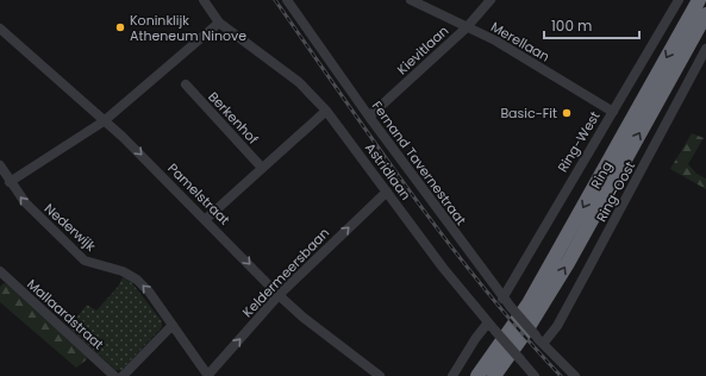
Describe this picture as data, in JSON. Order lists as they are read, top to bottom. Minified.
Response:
{"streets":{"highway":["Ring"],"street":["Merellaan","Kievitlaan","Berkenhof","Ring-West","Fernand Tavernestraat","Astridlaan","Ring-Oost","Pamelstraat","Nederwijk","Keldermeersbaan","Mallaardstraat"]},"crossings":[["Merellaan","Kievitlaan"],["Merellaan","Ring-West"],["Kievitlaan","Fernand Tavernestraat"],["Ring-West","Fernand Tavernestraat"],["Fernand Tavernestraat","Ring-Oost"],["Astridlaan","Ring"],["Astridlaan","Keldermeersbaan"],["Pamelstraat","Keldermeersbaan"],["Nederwijk","Keldermeersbaan"]],"one_way":["Pamelstraat","Nederwijk","Keldermeersbaan"],"places":["Koninklijk Atheneum Ninove","Basic-Fit"],"scale_bar":"100 m"}
